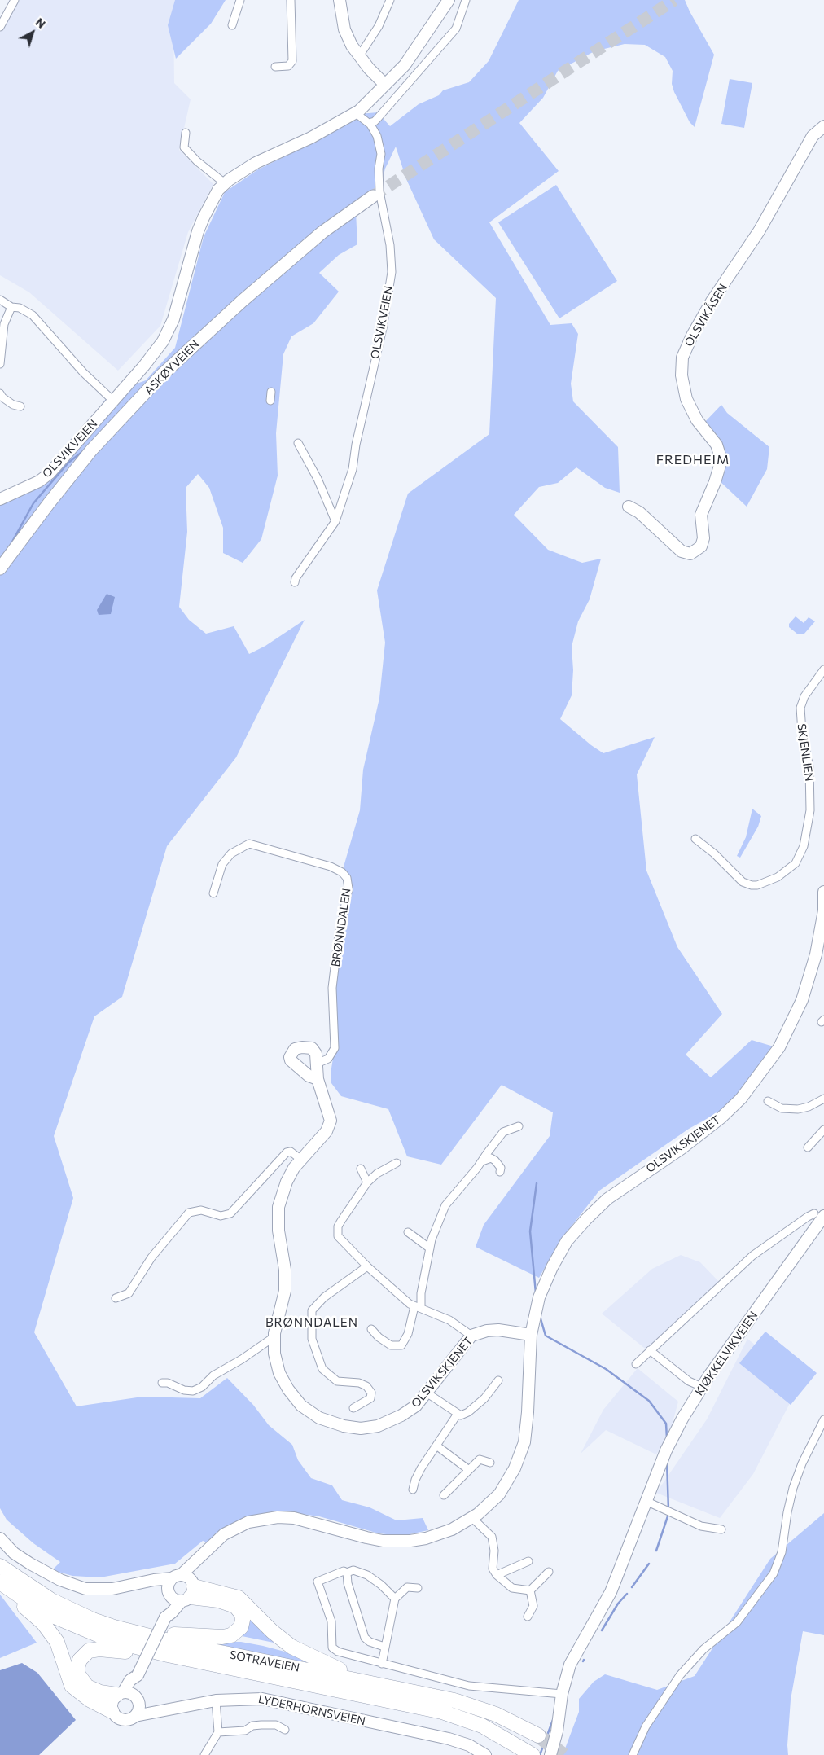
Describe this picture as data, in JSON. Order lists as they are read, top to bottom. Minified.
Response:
{"streets":{"highway":["SOTRAVEIEN"],"main road":["OLSVIKÅSEN","OLSVIKVEIEN","ASKØYVEIEN","OLSVIKSKJENET","KJØKKELVIKVEIEN","LYDERHORNSVEIEN"],"street":["SKJENLIEN","BRØNNDALEN"]},"crossings":[["BRØNNDALEN","OLSVIKSKJENET"]],"districts":["FREDHEIM","BRØNNDALEN"],"north":"top right"}
